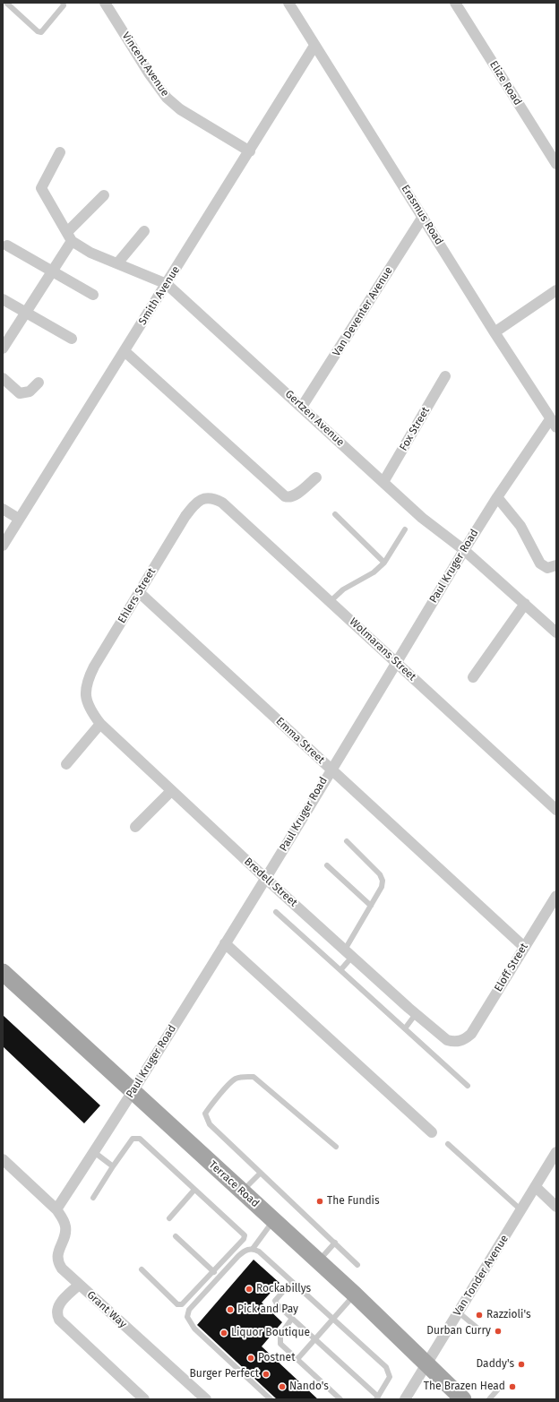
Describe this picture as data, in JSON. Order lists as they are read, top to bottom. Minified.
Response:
{"streets":{"main road":["Terrace Road"],"street":["Vincent Avenue","Elize Road","Erasmus Road","Smith Avenue","Van Deventer Avenue","Gertzen Avenue","Fox Street","Paul Kruger Road","Ehlers Street","Wolmarans Street","Emma Street","Bredell Street","Eloff Street","Van Tonder Avenue","Grant Way"]},"crossings":[["Vincent Avenue","Smith Avenue"],["Erasmus Road","Smith Avenue"],["Erasmus Road","Van Deventer Avenue"],["Erasmus Road","Paul Kruger Road"],["Smith Avenue","Gertzen Avenue"],["Van Deventer Avenue","Gertzen Avenue"],["Gertzen Avenue","Fox Street"],["Gertzen Avenue","Paul Kruger Road"],["Paul Kruger Road","Wolmarans Street"],["Paul Kruger Road","Emma Street"],["Paul Kruger Road","Bredell Street"],["Paul Kruger Road","Terrace Road"],["Ehlers Street","Wolmarans Street"],["Ehlers Street","Emma Street"],["Ehlers Street","Bredell Street"],["Emma Street","Eloff Street"],["Bredell Street","Eloff Street"],["Terrace Road","Van Tonder Avenue"]],"places":["The Fundis","Rockabillys","Pick and Pay","Razzioli's","Durban Curry","Liquor Boutique","Postnet","Daddy's","Burger Perfect","Nando's","The Brazen Head"]}
